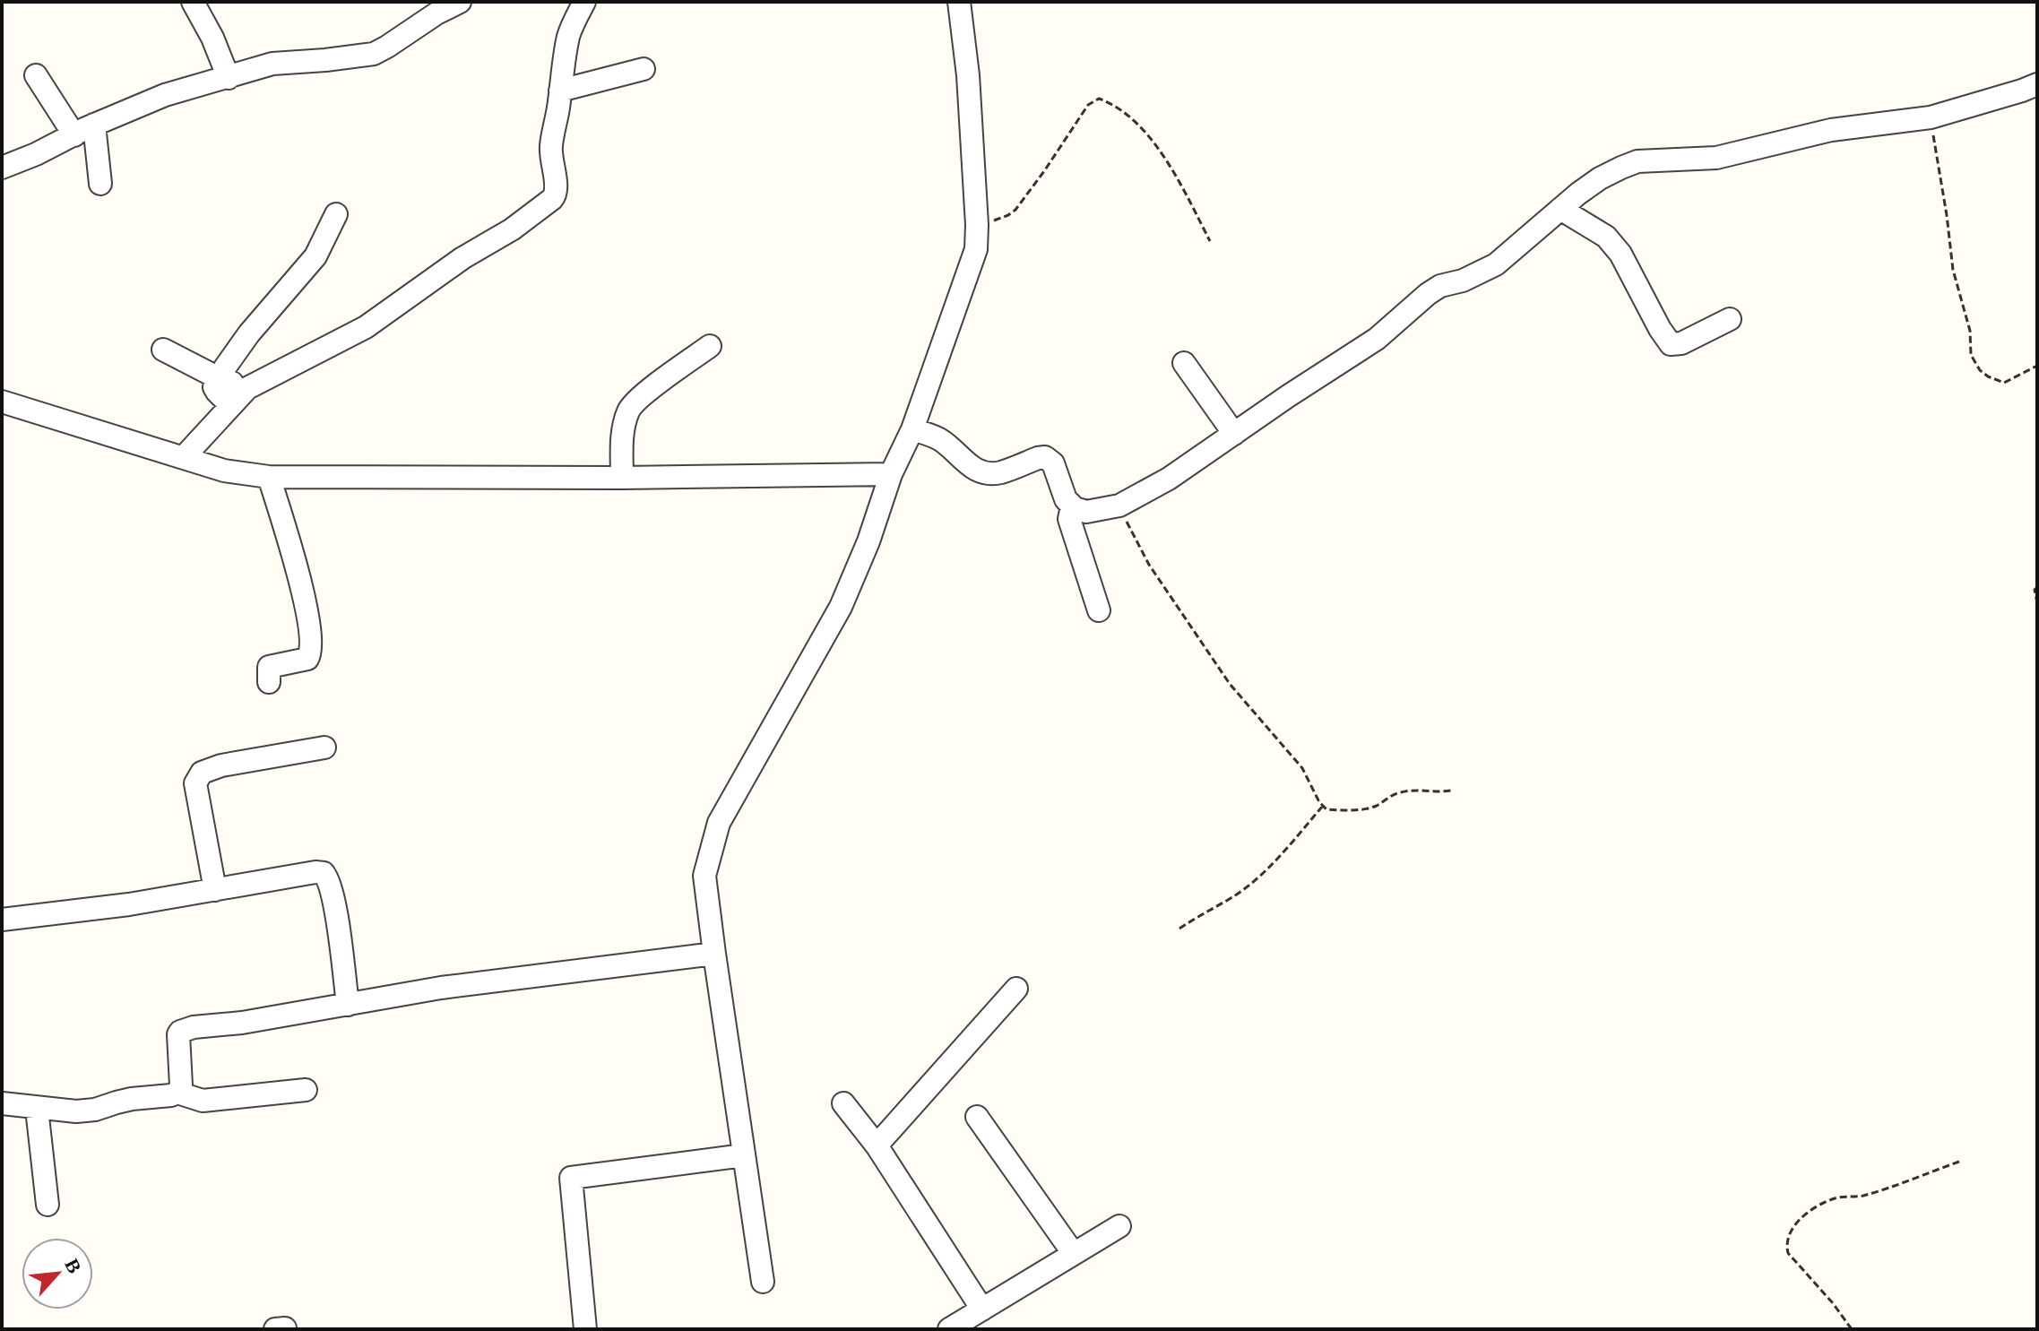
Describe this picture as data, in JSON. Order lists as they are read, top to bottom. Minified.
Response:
{"north":"top right"}
